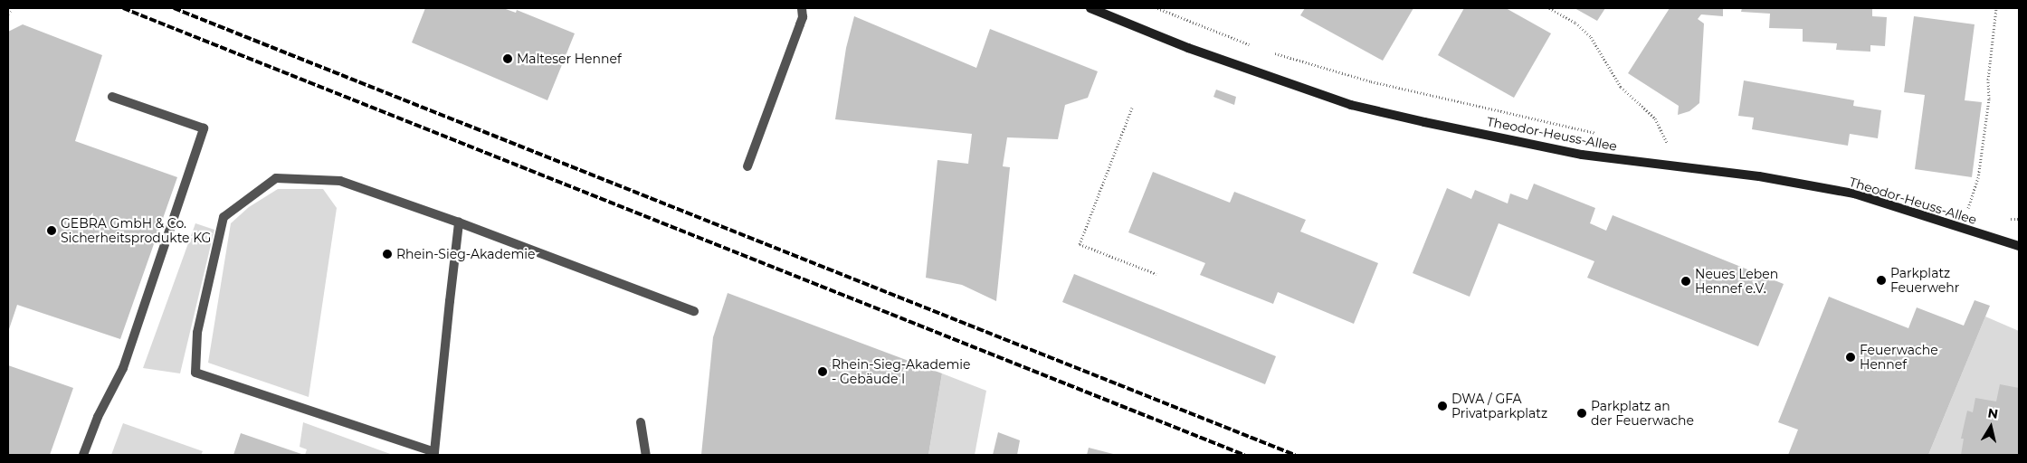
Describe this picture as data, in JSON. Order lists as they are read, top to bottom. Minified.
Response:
{"streets":{"street":["Theodor-Heuss-Allee"]},"places":["Malteser Hennef","GEBRA GmbH & Co. Sicherheitsprodukte KG","Rhein-Sieg-Akademie","Parkplatz Feuerwehr","Neues Leben Hennef e.V.","Feuerwache Hennef","Rhein-Sieg-Akademie - Gebäude I","DWA / GFA Privatparkplatz","Parkplatz an der Feuerwache"],"north":"top"}
